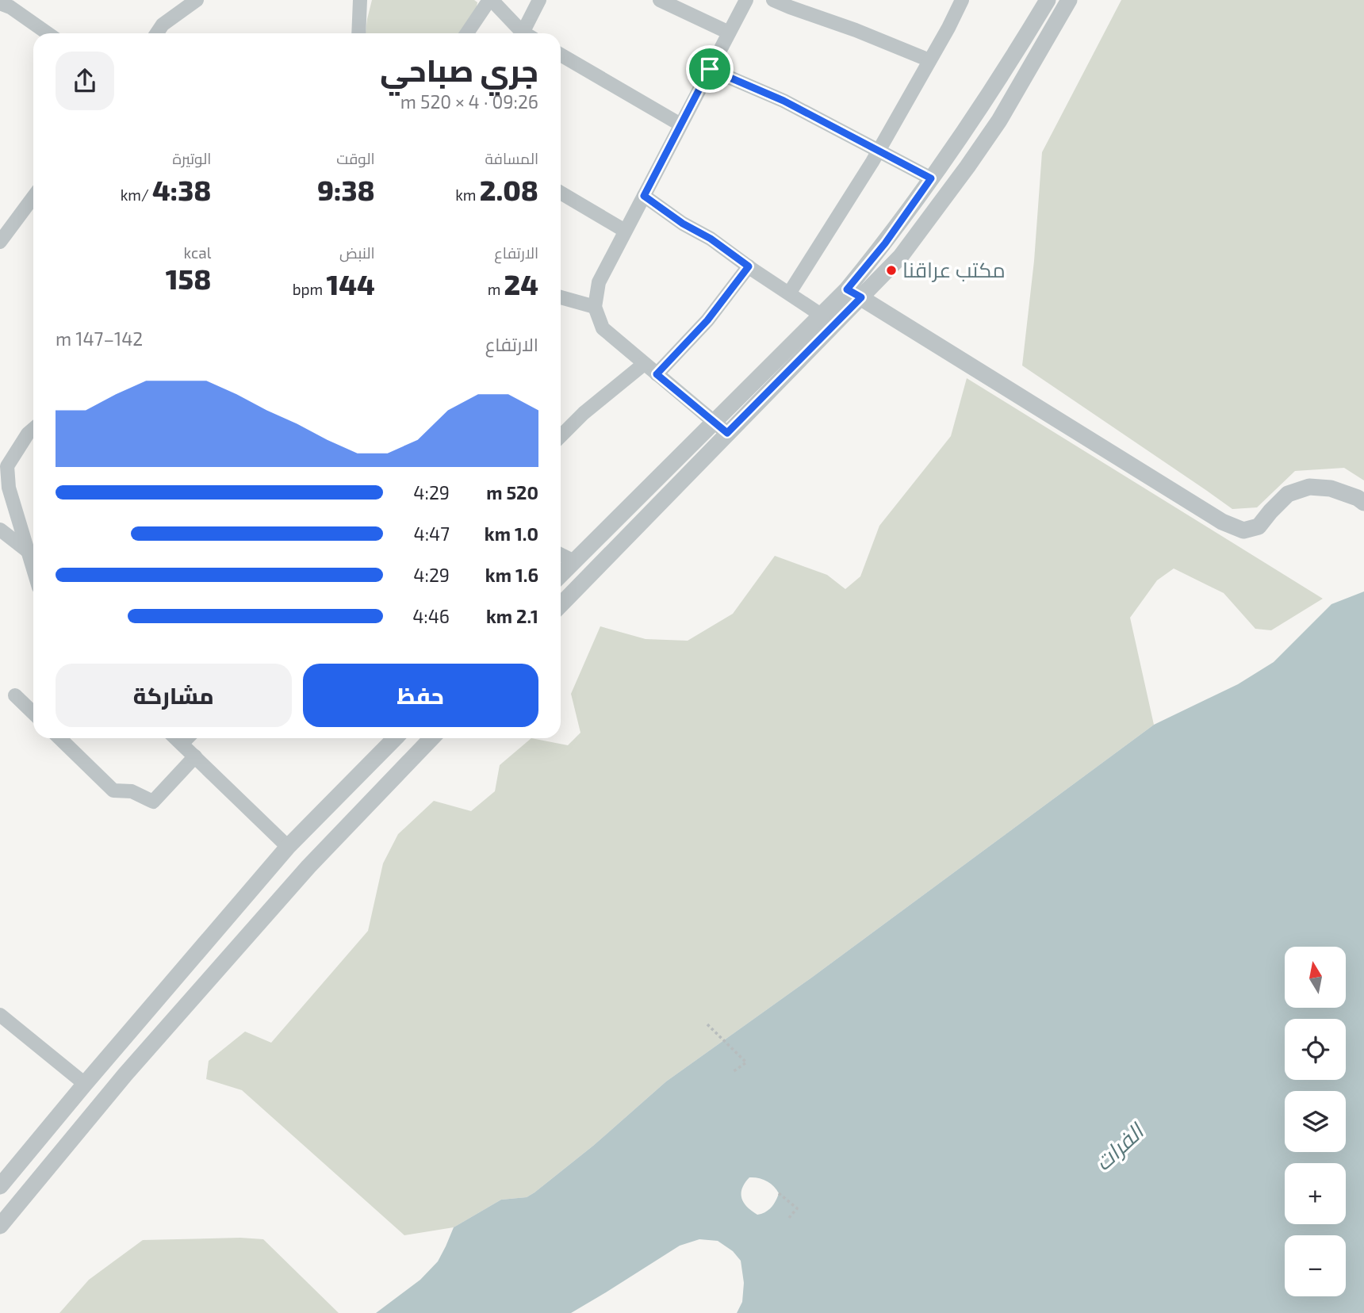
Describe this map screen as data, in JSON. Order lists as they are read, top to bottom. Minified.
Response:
{"water":["الفرات"],"places":["مكتب عراقنا"],"north":"top","page":{"heading":["جري صباحي","09:26 · 4 × 520 m"],"stats":[["المسافة","2.08 km"],["الوقت","9:38"],["الوتيرة","4:38 /km"],["الارتفاع","24 m"],["النبض","144 bpm"],["kcal","158"]],"chart":["الارتفاع","142–147 m"],"list":[{"name":"520 m","note":"4:29"},{"name":"1.0 km","note":"4:47"},{"name":"1.6 km","note":"4:29"},{"name":"2.1 km","note":"4:46"}],"buttons":["حفظ","مشاركة"],"map_buttons":["+","−"]}}
